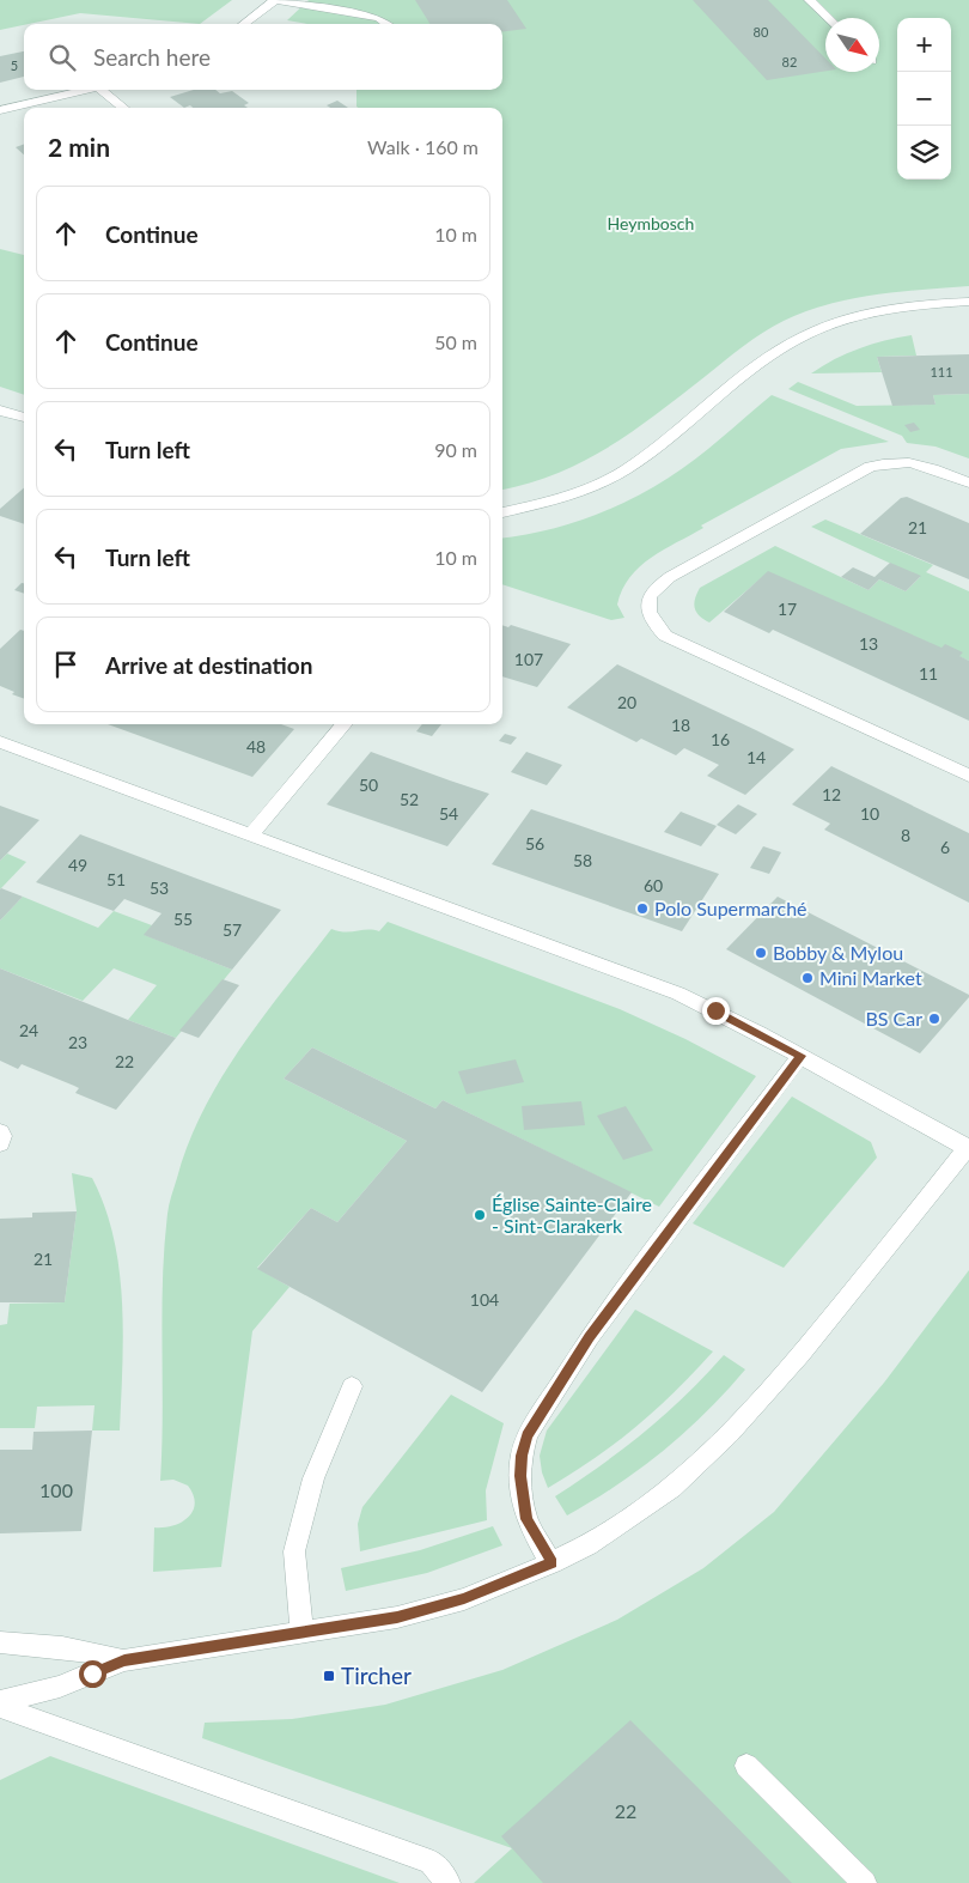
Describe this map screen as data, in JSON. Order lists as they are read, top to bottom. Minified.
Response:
{"parks":["Heymbosch"],"places":{"other":["Polo Supermarché","Bobby & Mylou","Mini Market","BS Car","Église Sainte-Claire - Sint-Clarakerk"],"transit":["Tircher"]},"house_numbers":["80","82","5","111","21","17","13","107","11","20","18","16","48","14","50","12","52","54","10","8","56","6","58","49","51","60","53","55","57","24","23","22","21","104","100","22"],"north":"bottom right","page":{"map_buttons":["+","−"],"search":"Search here","heading":["2 min","Walk · 160 m"],"list":[["Continue","10 m"],["Continue","50 m"],["Turn left","90 m"],["Turn left","10 m"],"Arrive at destination"]}}
